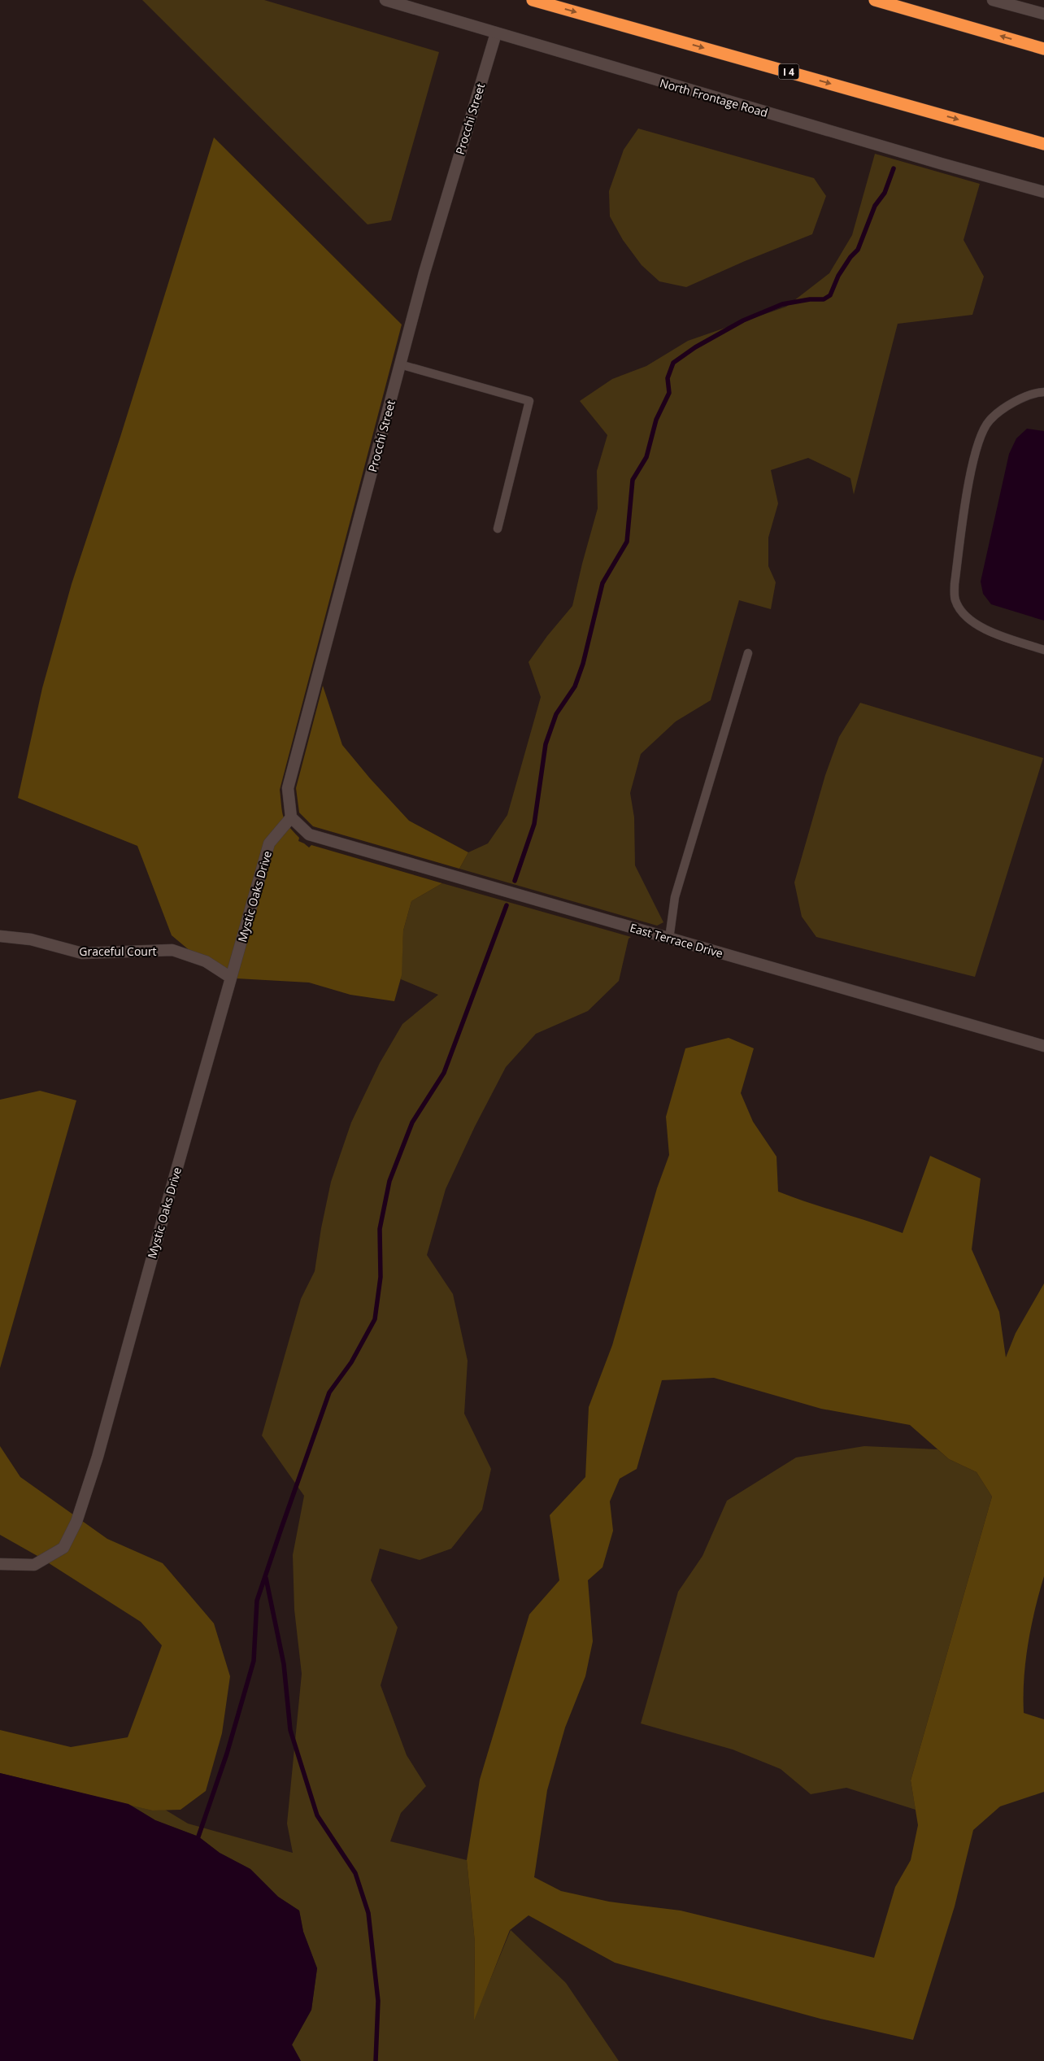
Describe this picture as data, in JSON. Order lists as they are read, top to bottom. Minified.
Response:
{"streets":{"highway":["I 4"],"street":["North Frontage Road","Procchi Street","Mystic Oaks Drive","East Terrace Drive","Graceful Court"]},"crossings":[["North Frontage Road","Procchi Street"],["Procchi Street","Mystic Oaks Drive"],["Procchi Street","East Terrace Drive"],["Mystic Oaks Drive","East Terrace Drive"],["Mystic Oaks Drive","Graceful Court"]]}
